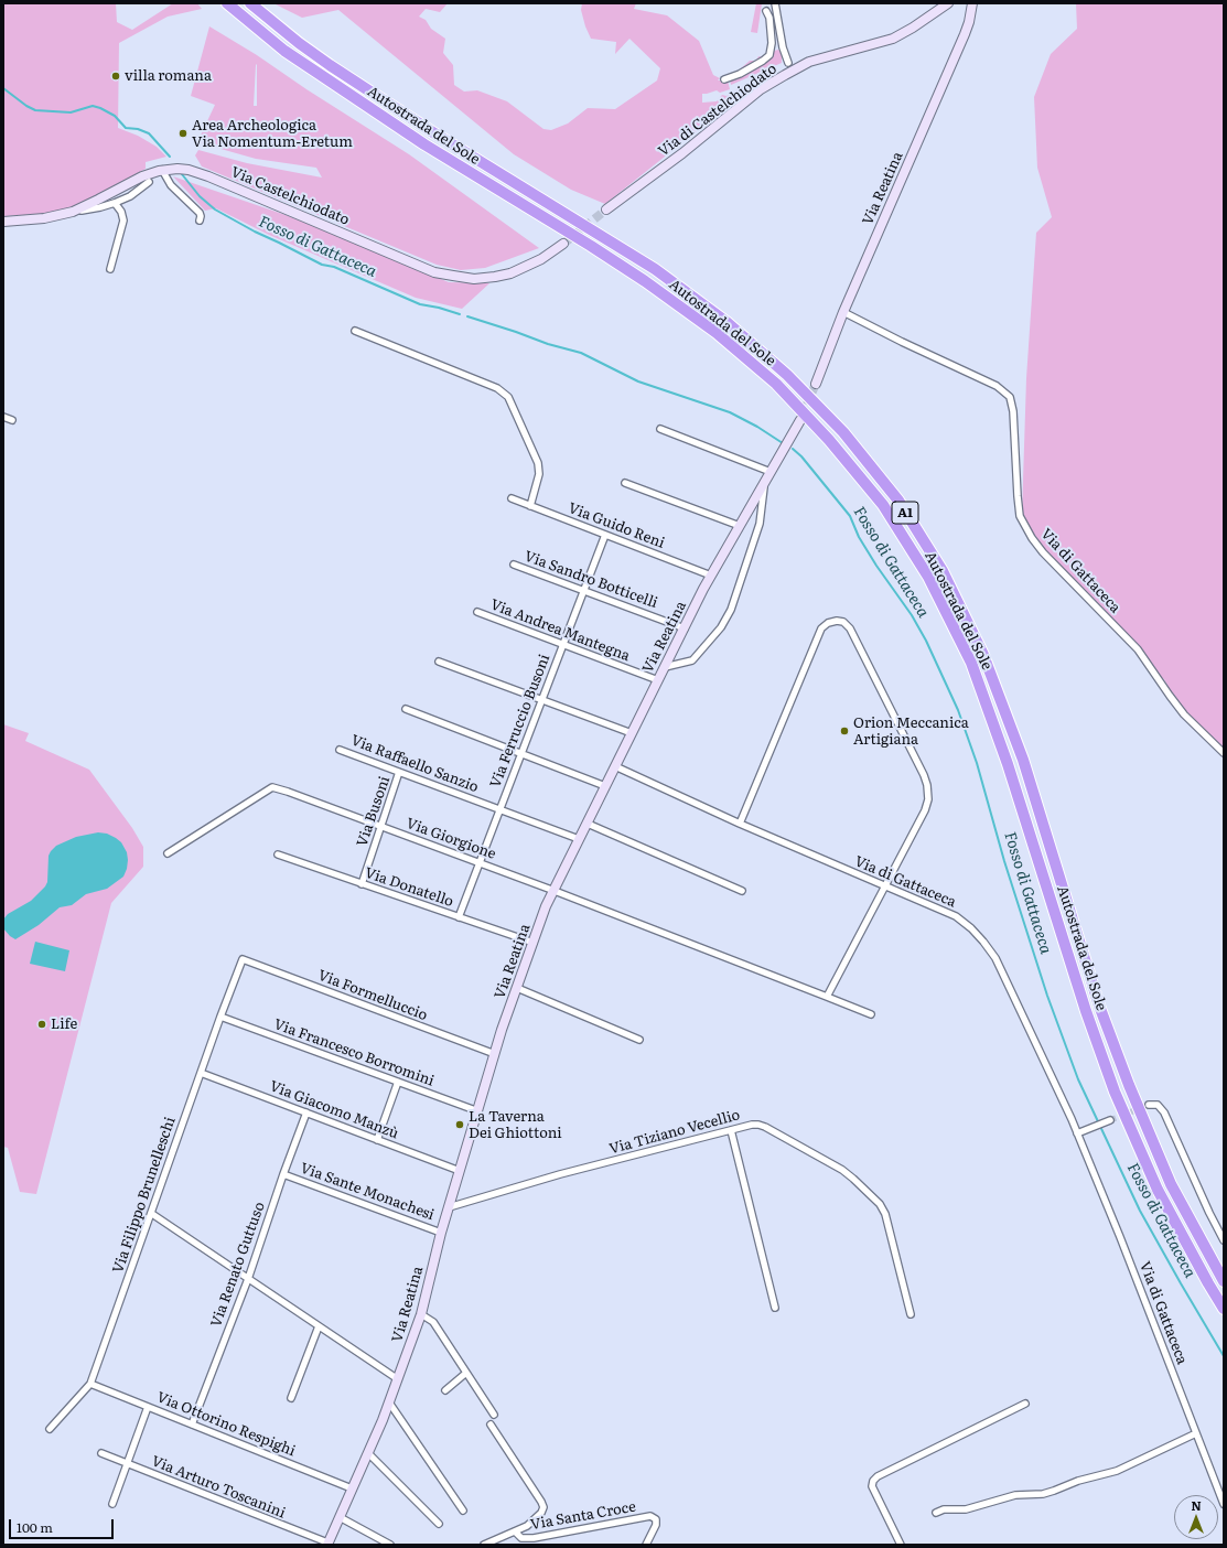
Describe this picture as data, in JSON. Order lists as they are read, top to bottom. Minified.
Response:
{"streets":{"highway":["Autostrada del Sole","A1"],"street":["Via di Castelchiodato","Via Reatina","Via Castelchiodato","Via Guido Reni","Via di Gattaceca","Via Sandro Botticelli","Via Andrea Mantegna","Via Ferruccio Busoni","Via Raffaello Sanzio","Via Busoni","Via Giorgione","Via Donatello","Via Formelluccio","Via Francesco Borromini","Via Giacomo Manzù","Via Tiziano Vecellio","Via Sante Monachesi","Via Filippo Brunelleschi","Via Renato Guttuso","Via Ottorino Respighi","Via Arturo Toscanini","Via Santa Croce"]},"crossings":[["Via Reatina","Via Guido Reni"],["Via Reatina","Via di Gattaceca"],["Via Reatina","Via Sandro Botticelli"],["Via Reatina","Via Andrea Mantegna"],["Via Reatina","Via Raffaello Sanzio"],["Via Reatina","Via Giorgione"],["Via Reatina","Via Donatello"],["Via Reatina","Via Formelluccio"],["Via Reatina","Via Francesco Borromini"],["Via Reatina","Via Giacomo Manzù"],["Via Reatina","Via Tiziano Vecellio"],["Via Reatina","Via Sante Monachesi"],["Via Reatina","Via Ottorino Respighi"],["Via Reatina","Via Arturo Toscanini"],["Via Guido Reni","Via Ferruccio Busoni"],["Via Sandro Botticelli","Via Ferruccio Busoni"],["Via Andrea Mantegna","Via Ferruccio Busoni"],["Via Ferruccio Busoni","Via Raffaello Sanzio"],["Via Ferruccio Busoni","Via Giorgione"],["Via Ferruccio Busoni","Via Donatello"],["Via Raffaello Sanzio","Via Busoni"],["Via Busoni","Via Giorgione"],["Via Busoni","Via Donatello"],["Via Formelluccio","Via Filippo Brunelleschi"],["Via Francesco Borromini","Via Filippo Brunelleschi"],["Via Giacomo Manzù","Via Filippo Brunelleschi"],["Via Giacomo Manzù","Via Renato Guttuso"],["Via Sante Monachesi","Via Renato Guttuso"],["Via Filippo Brunelleschi","Via Ottorino Respighi"],["Via Renato Guttuso","Via Ottorino Respighi"]],"water":["Fosso di Gattaceca"],"places":["villa romana","Area Archeologica Via Nomentum-Eretum","Orion Meccanica Artigiana","Life","La Taverna Dei Ghiottoni"],"scale_bar":"100 m","north":"top"}
